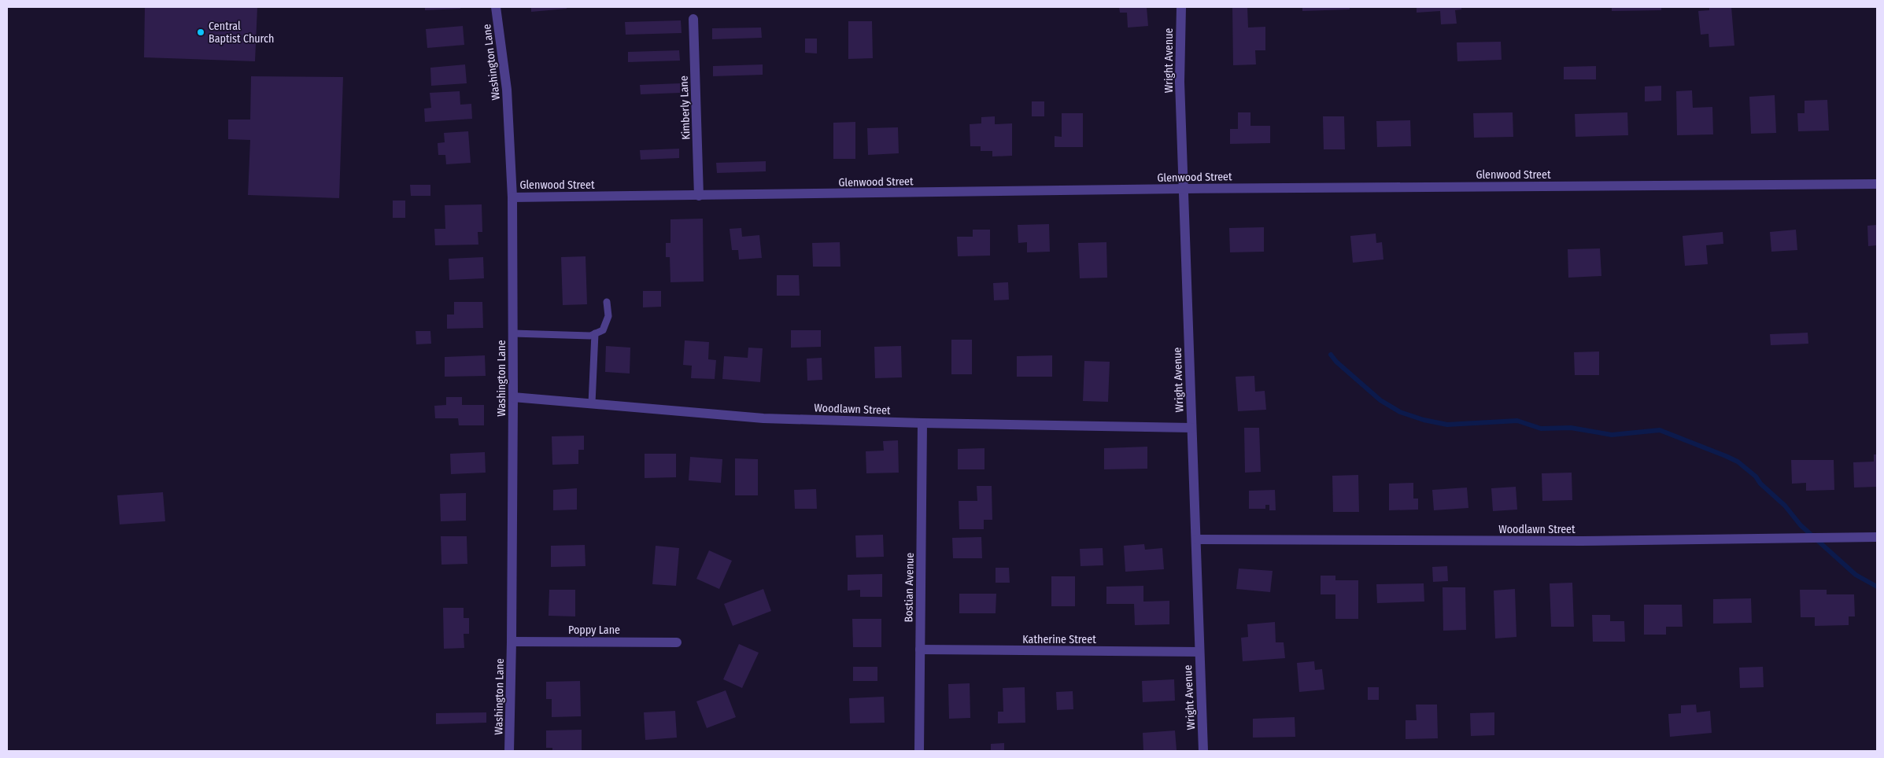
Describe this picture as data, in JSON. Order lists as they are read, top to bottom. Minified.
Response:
{"streets":{"street":["Wright Avenue","Washington Lane","Kimberly Lane","Glenwood Street","Woodlawn Street","Bostian Avenue","Poppy Lane","Katherine Street"]},"crossings":[["Wright Avenue","Glenwood Street"],["Wright Avenue","Woodlawn Street"],["Wright Avenue","Katherine Street"],["Washington Lane","Glenwood Street"],["Washington Lane","Woodlawn Street"],["Washington Lane","Poppy Lane"],["Kimberly Lane","Glenwood Street"],["Woodlawn Street","Bostian Avenue"],["Bostian Avenue","Katherine Street"]],"places":["Central Baptist Church"]}
